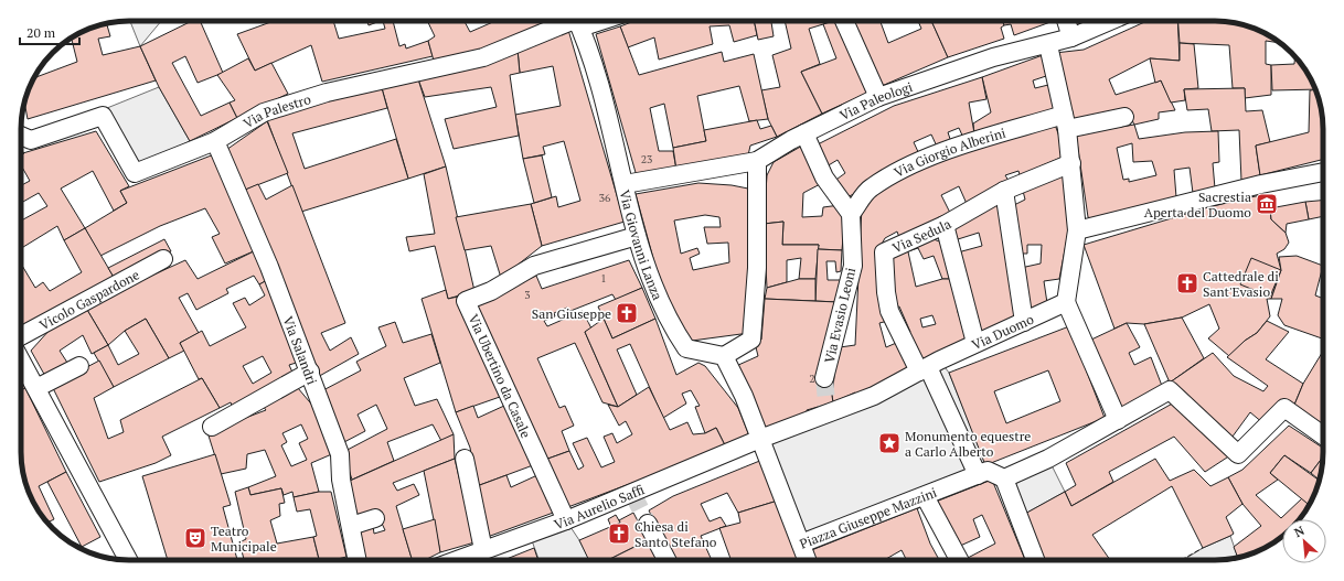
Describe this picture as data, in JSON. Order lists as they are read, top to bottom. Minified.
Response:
{"streets":{"street":["Via Paleologi","Via Palestro","Via Giorgio Alberini","Via Sedula","Via Giovanni Lanza","Vicolo Gaspardone","Via Evasio Leoni","Via Duomo","Via Salandri","Via Ubertino da Casale","Via Aurelio Saffi","Piazza Giuseppe Mazzini"]},"crossings":[["Via Paleologi","Via Giovanni Lanza"],["Via Palestro","Via Salandri"],["Via Giorgio Alberini","Via Evasio Leoni"],["Via Sedula","Via Duomo"],["Via Giovanni Lanza","Via Ubertino da Casale"],["Via Ubertino da Casale","Via Aurelio Saffi"],["Via Aurelio Saffi","Piazza Giuseppe Mazzini"]],"places":{"museum":["Sacrestia Aperta del Duomo"],"church":["Cattedrale di Sant'Evasio","San Giuseppe","Chiesa di Santo Stefano"],"place":["Monumento equestre a Carlo Alberto"],"theatre":["Teatro Municipale"]},"house_numbers":["23","36","1","3","2"],"scale_bar":"20 m","north":"top left"}
